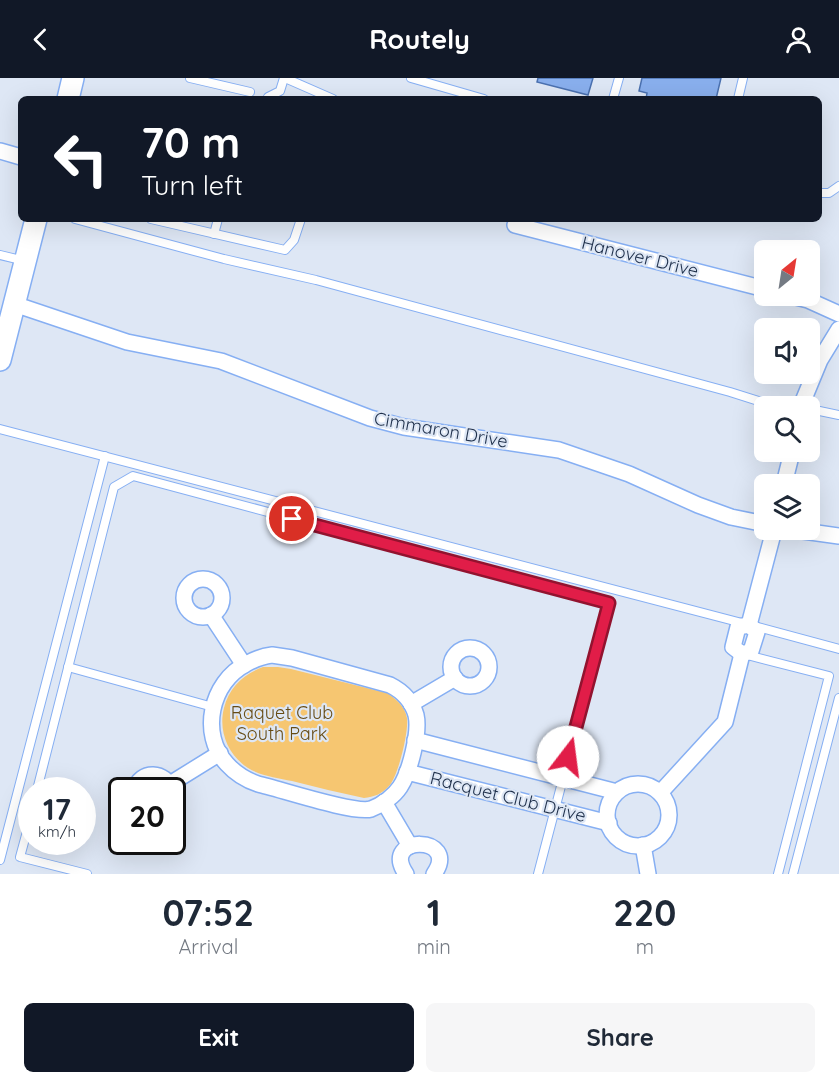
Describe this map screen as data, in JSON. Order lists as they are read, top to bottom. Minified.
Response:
{"streets":{"street":["Hanover Drive","Cimmaron Drive","Racquet Club Drive"]},"parks":["Raquet Club South Park"],"north":"top right","page":{"header":"Routely","turn":["70 m","Turn left"],"speed":"17 km/h","limit":"20","eta":["07:52","Arrival","1","min","220","m"],"buttons":["Exit","Share"]}}
